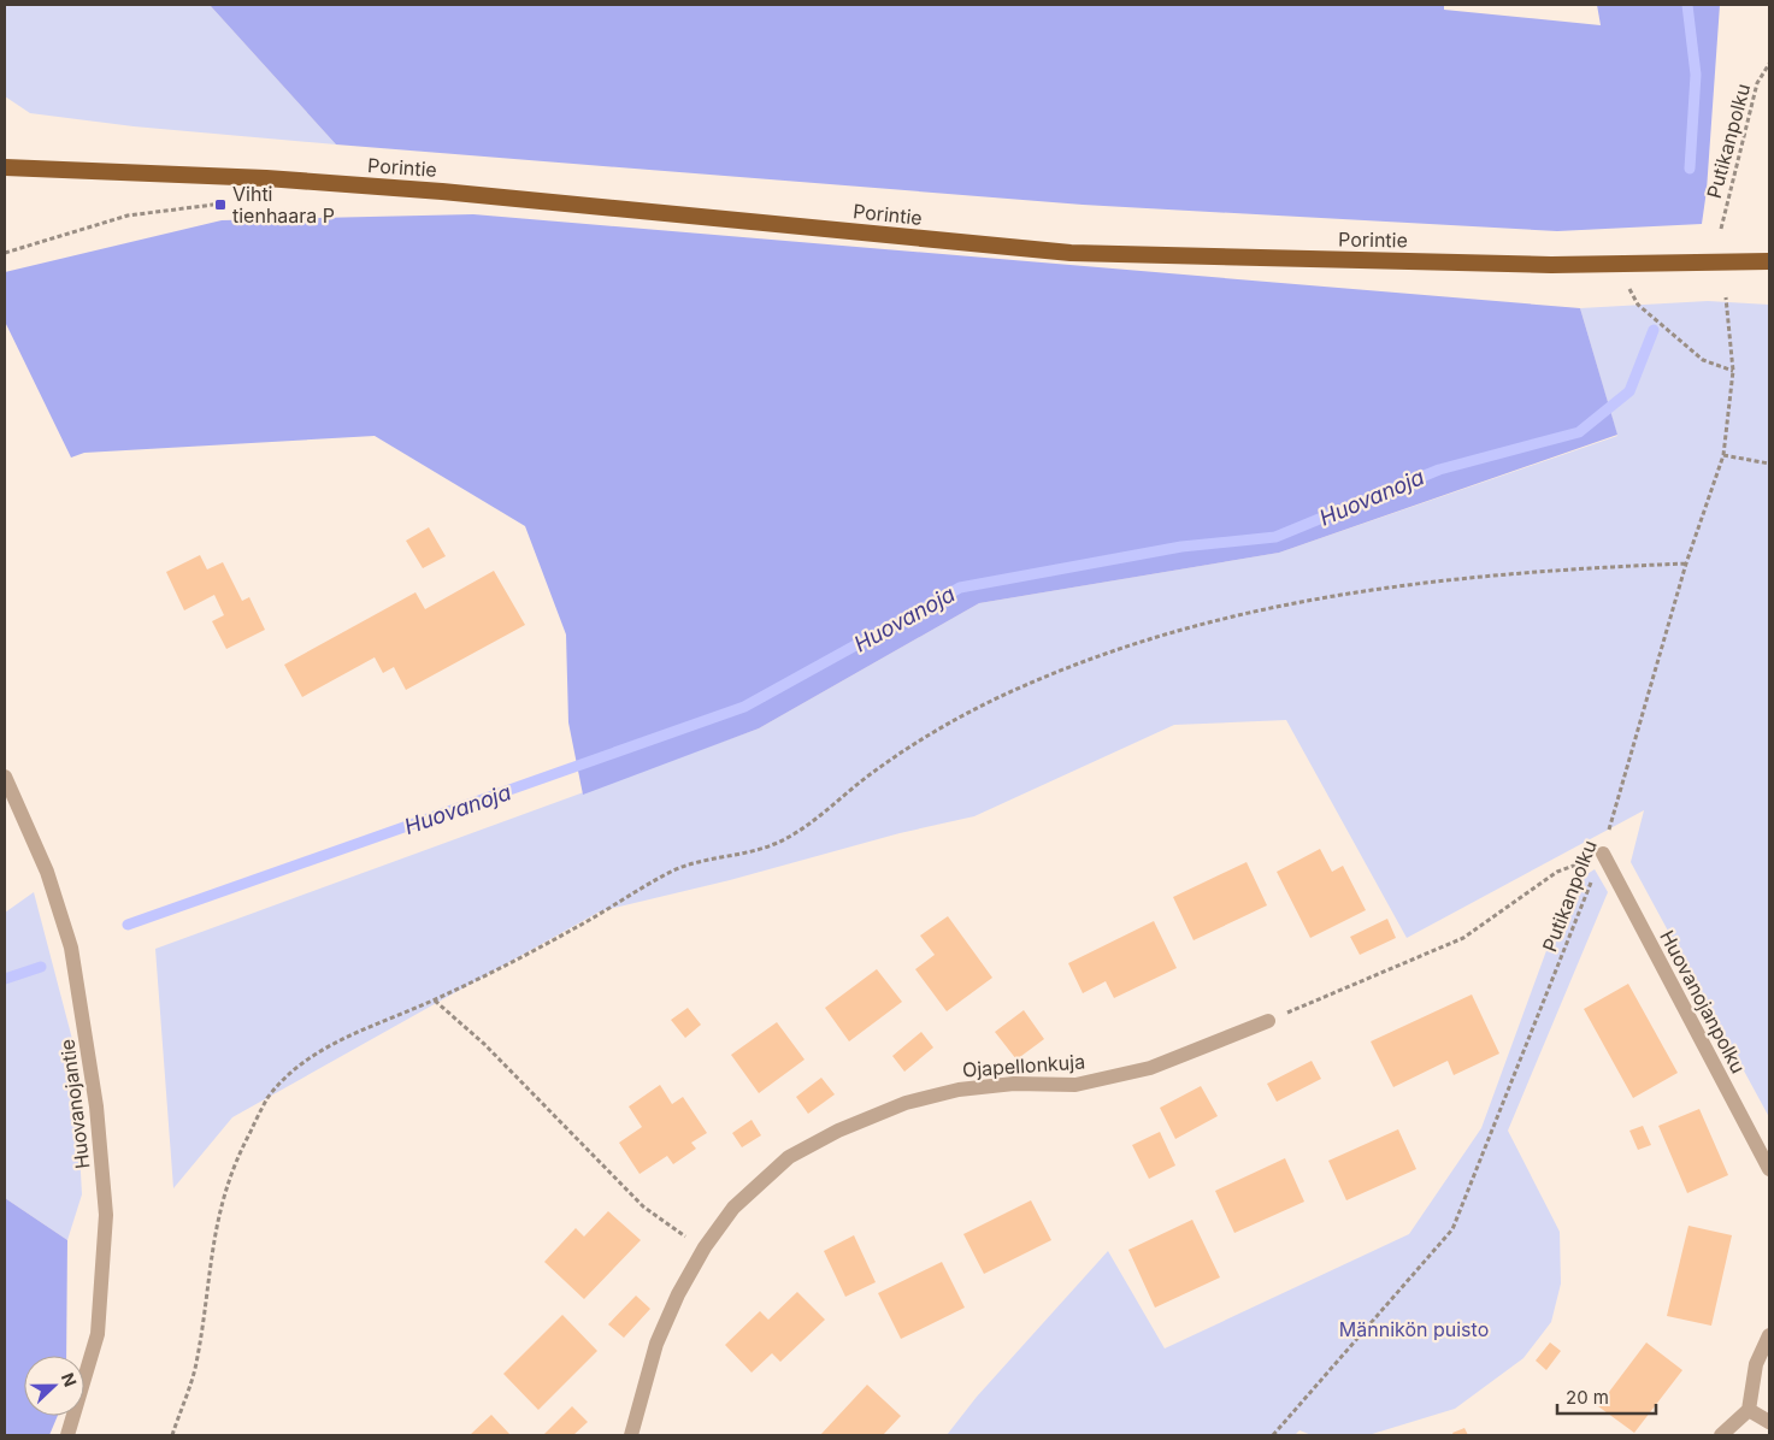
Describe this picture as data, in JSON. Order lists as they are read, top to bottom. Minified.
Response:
{"streets":{"highway":["Porintie"],"street":["Huovanojanpolku","Ojapellonkuja","Huovanojantie"],"path":["Putikanpolku"]},"crossings":[["Putikanpolku","Huovanojanpolku"]],"water":["Huovanoja"],"parks":["Männikön puisto"],"places":{"transit":["Vihti tienhaara P"]},"scale_bar":"20 m","north":"right"}
